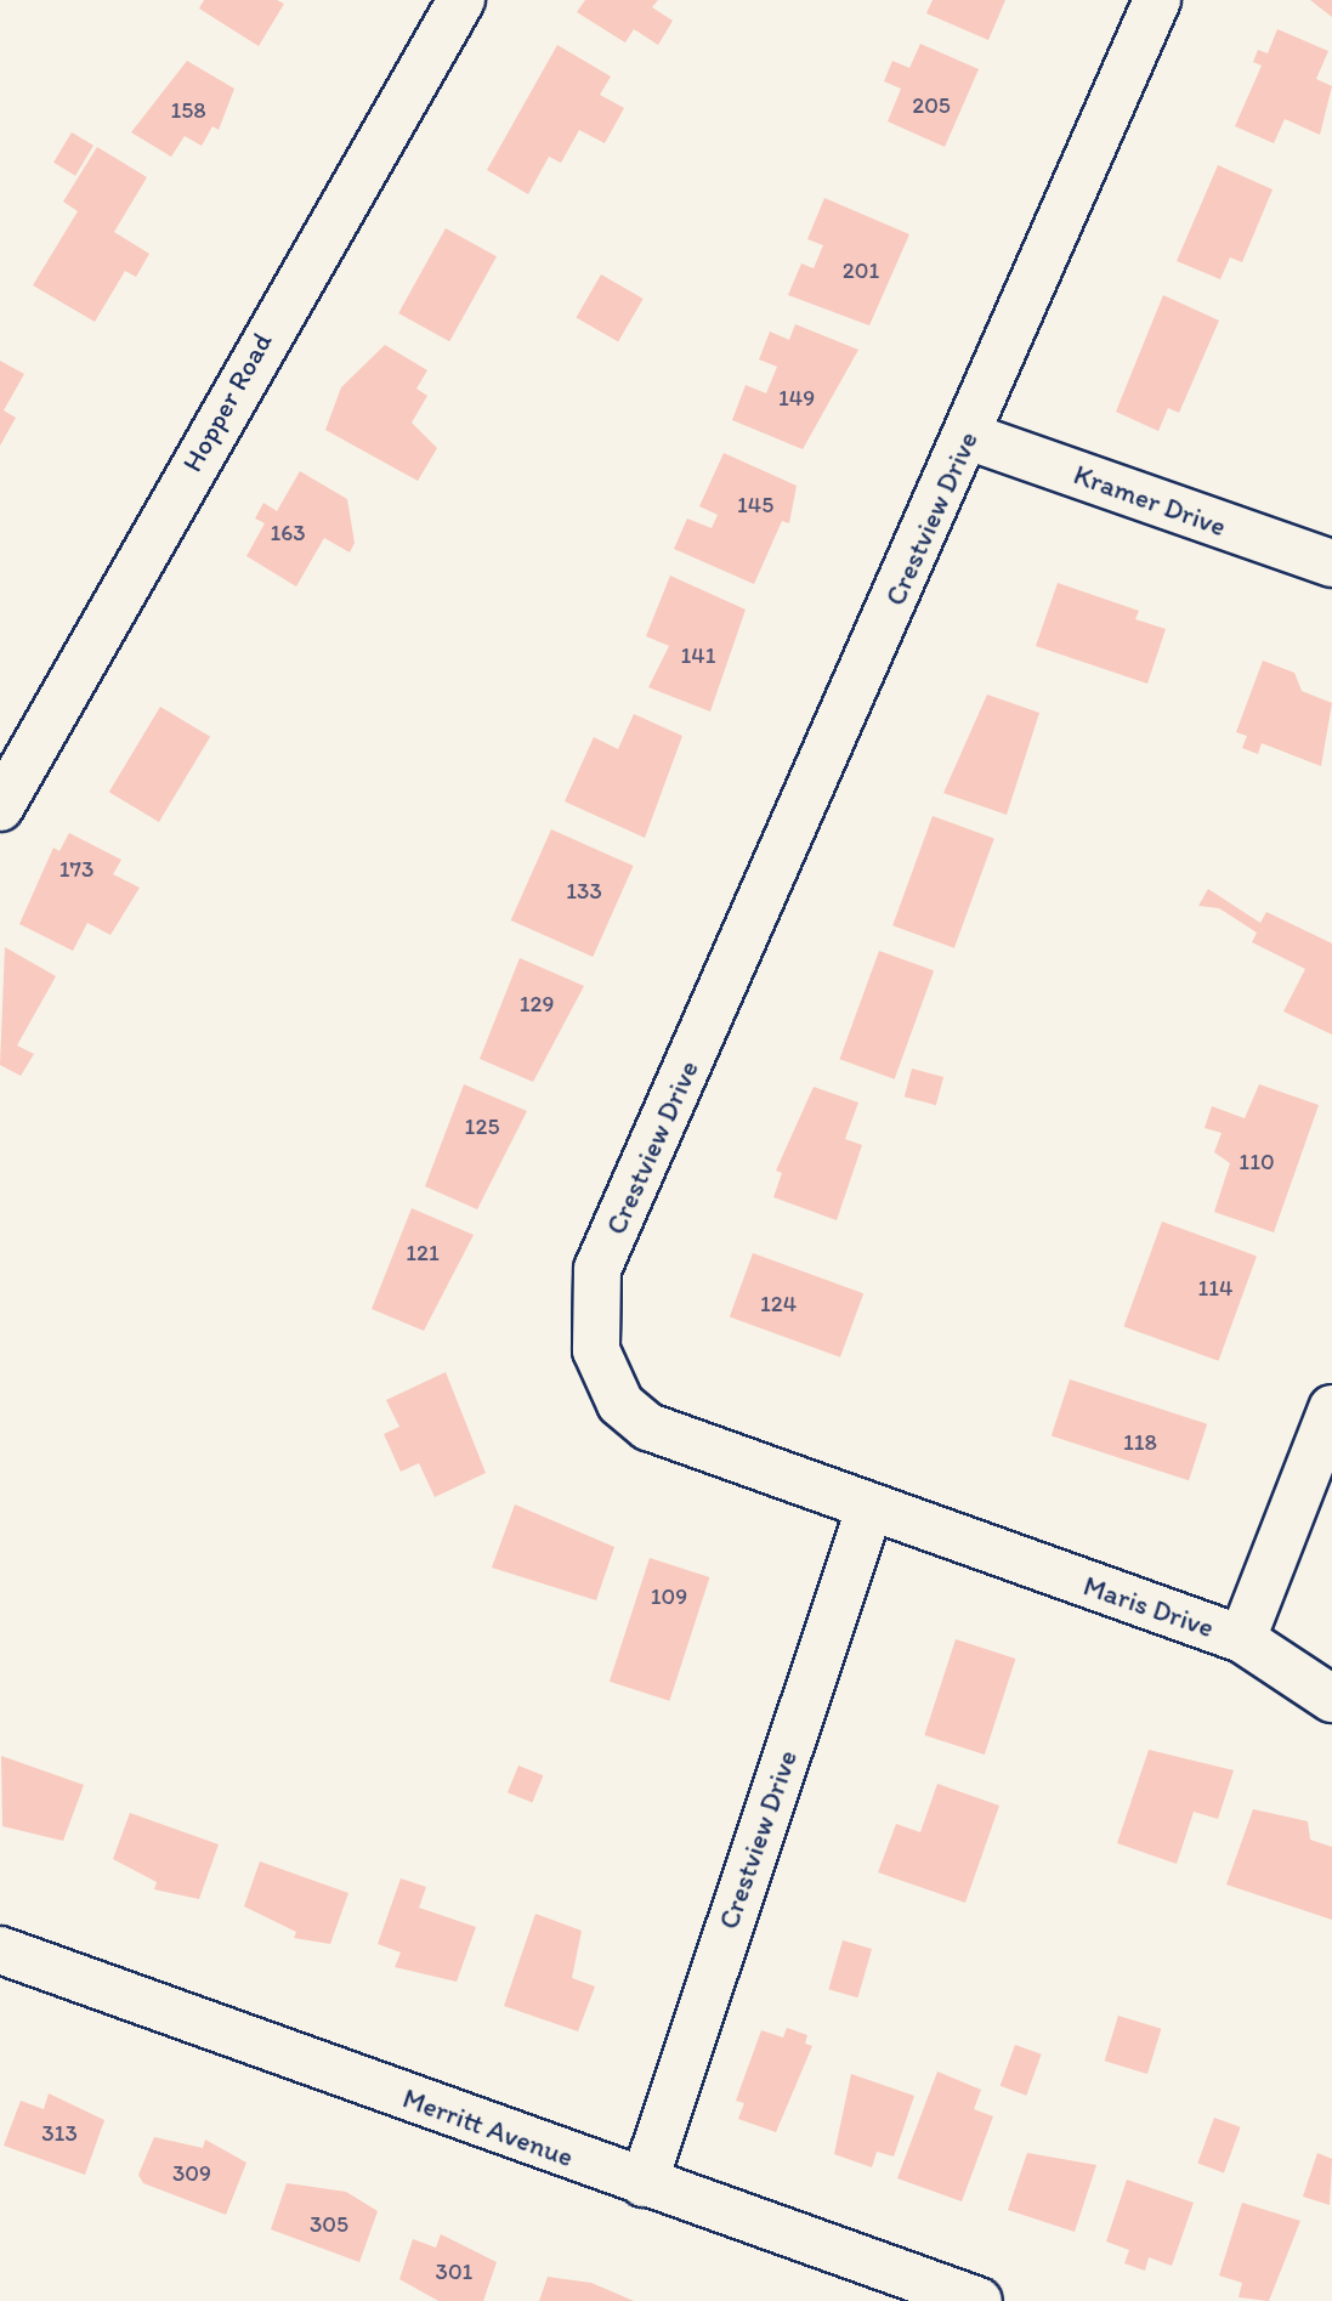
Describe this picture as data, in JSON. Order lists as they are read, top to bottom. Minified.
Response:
{"streets":{"street":["Hopper Road","Kramer Drive","Crestview Drive","Maris Drive","Merritt Avenue"]},"crossings":[["Kramer Drive","Crestview Drive"],["Crestview Drive","Maris Drive"],["Crestview Drive","Merritt Avenue"]],"house_numbers":["205","158","201","149","145","163","141","173","133","129","125","110","121","114","124","118","109","313","309","305","301"]}
